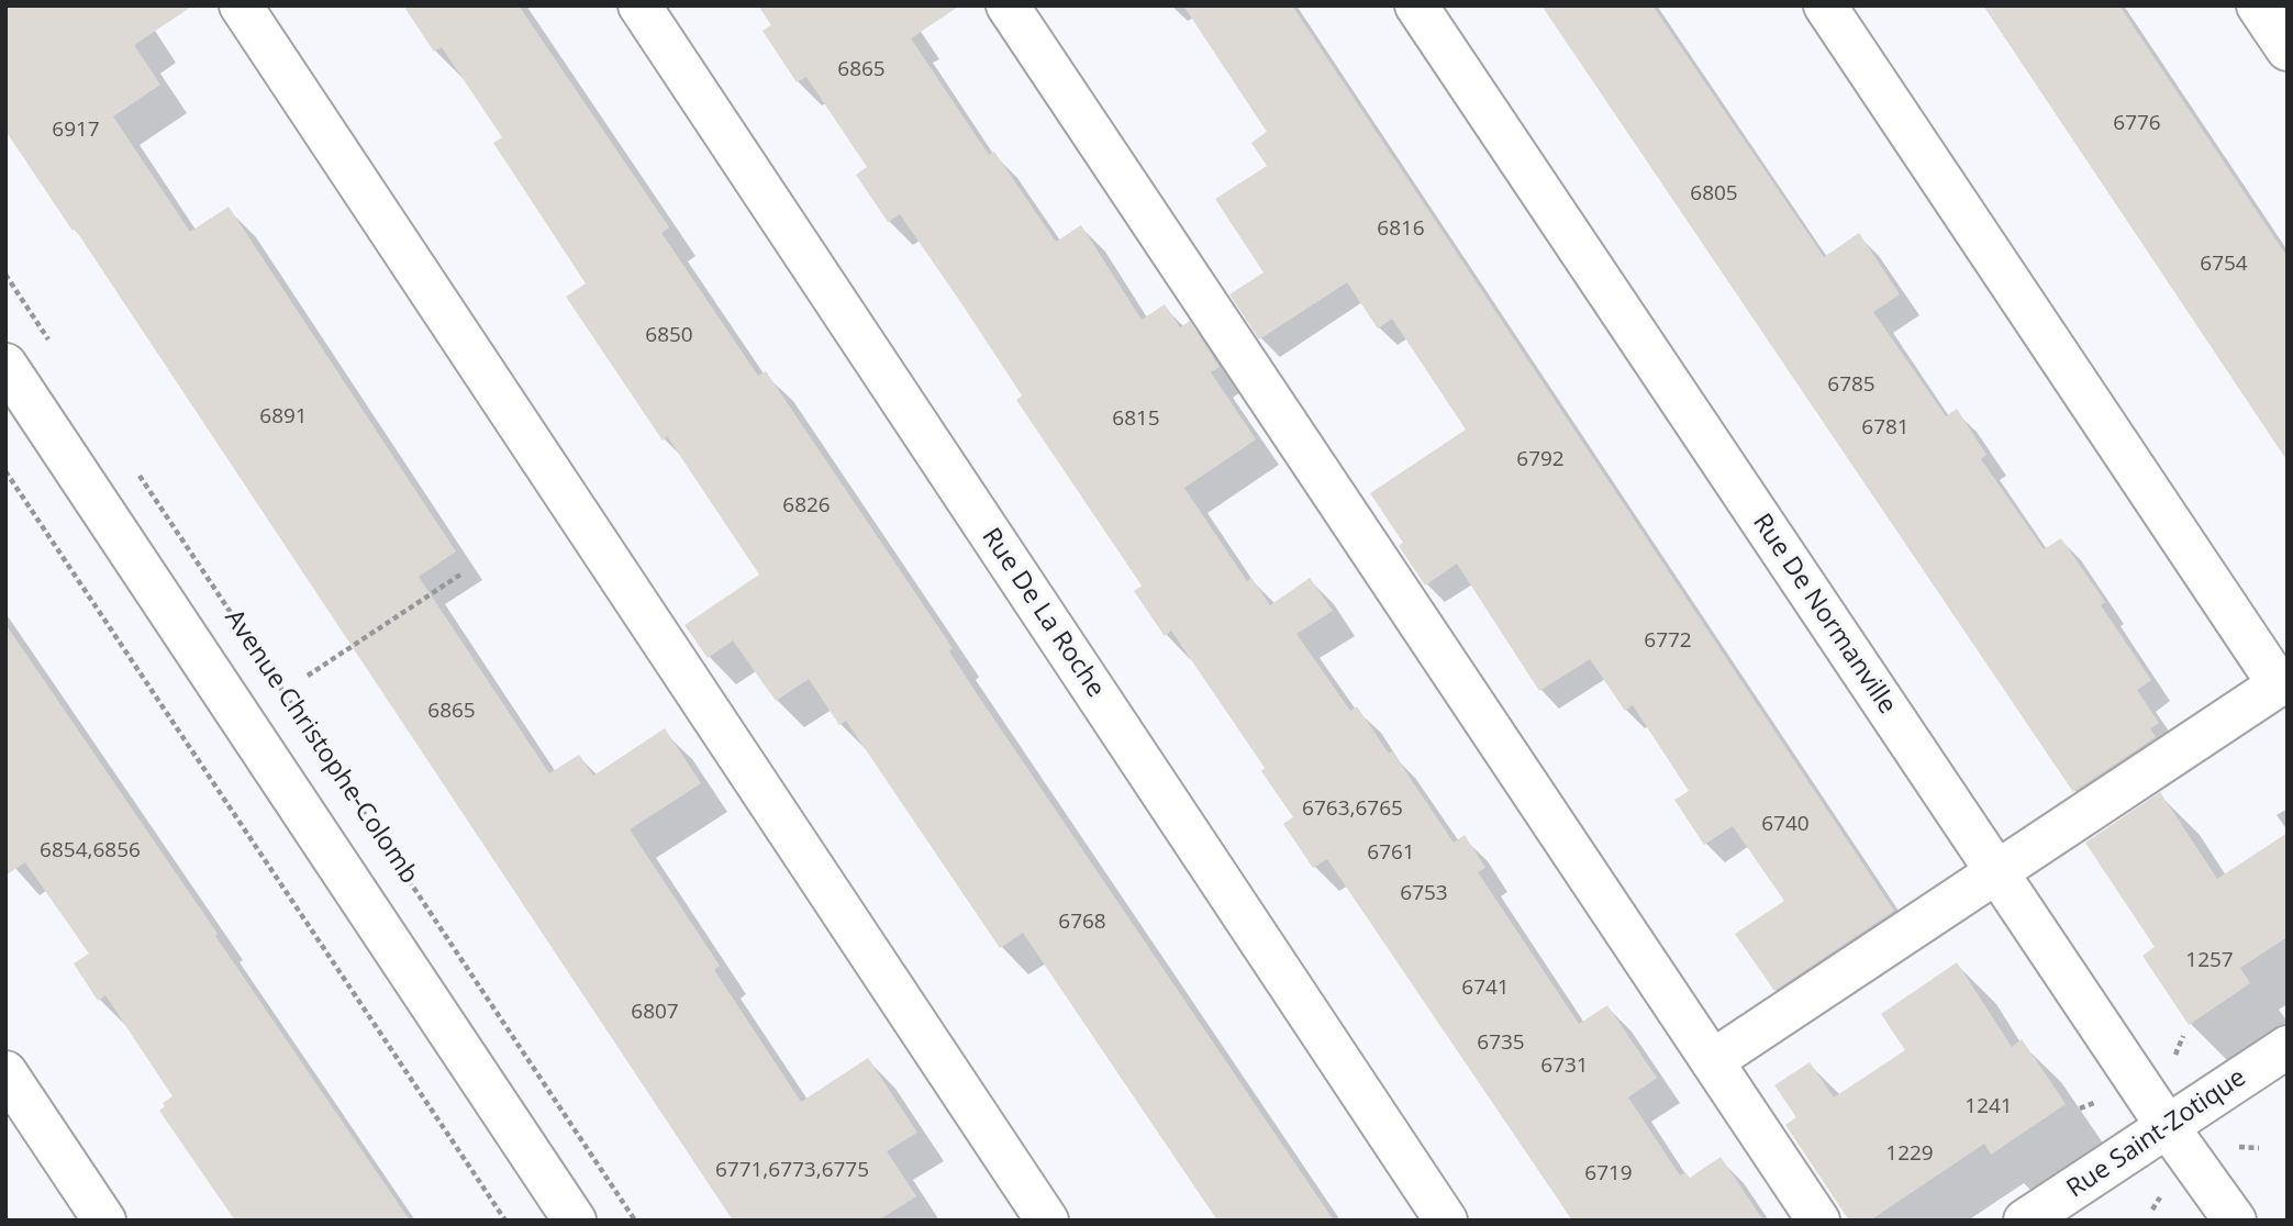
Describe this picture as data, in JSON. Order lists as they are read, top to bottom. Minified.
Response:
{"streets":{"street":["Rue De La Roche","Rue De Normanville","Avenue Christophe-Colomb","Rue Saint-Zotique"]},"crossings":[["Rue De Normanville","Rue Saint-Zotique"]],"house_numbers":["6865","6776","6917","6805","6816","6754","6850","6785","6891","6815","6781","6792","6826","6772","6865","6763,6765","6740","6854,6856","6761","6753","6768","1257","6741","6807","6735","6731","1241","1229","6771,6773,6775","6719"]}
